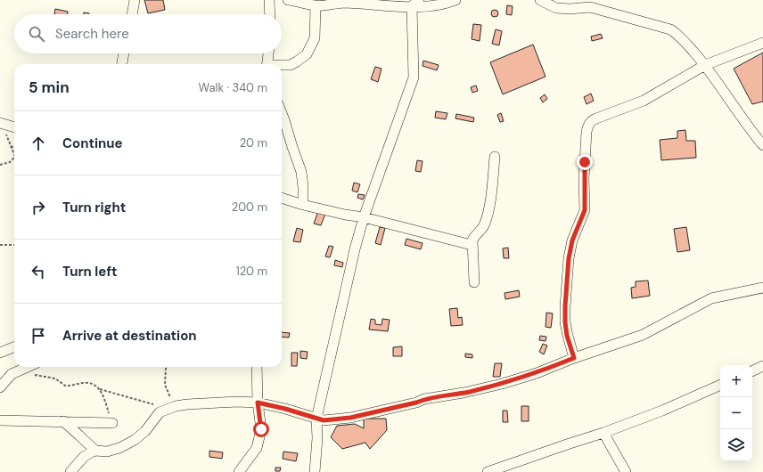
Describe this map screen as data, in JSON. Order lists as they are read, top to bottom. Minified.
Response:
{"page":{"search":"Search here","heading":["5 min","Walk · 340 m"],"list":[["Continue","20 m"],["Turn right","200 m"],["Turn left","120 m"],"Arrive at destination"],"map_buttons":["+","−"]}}
